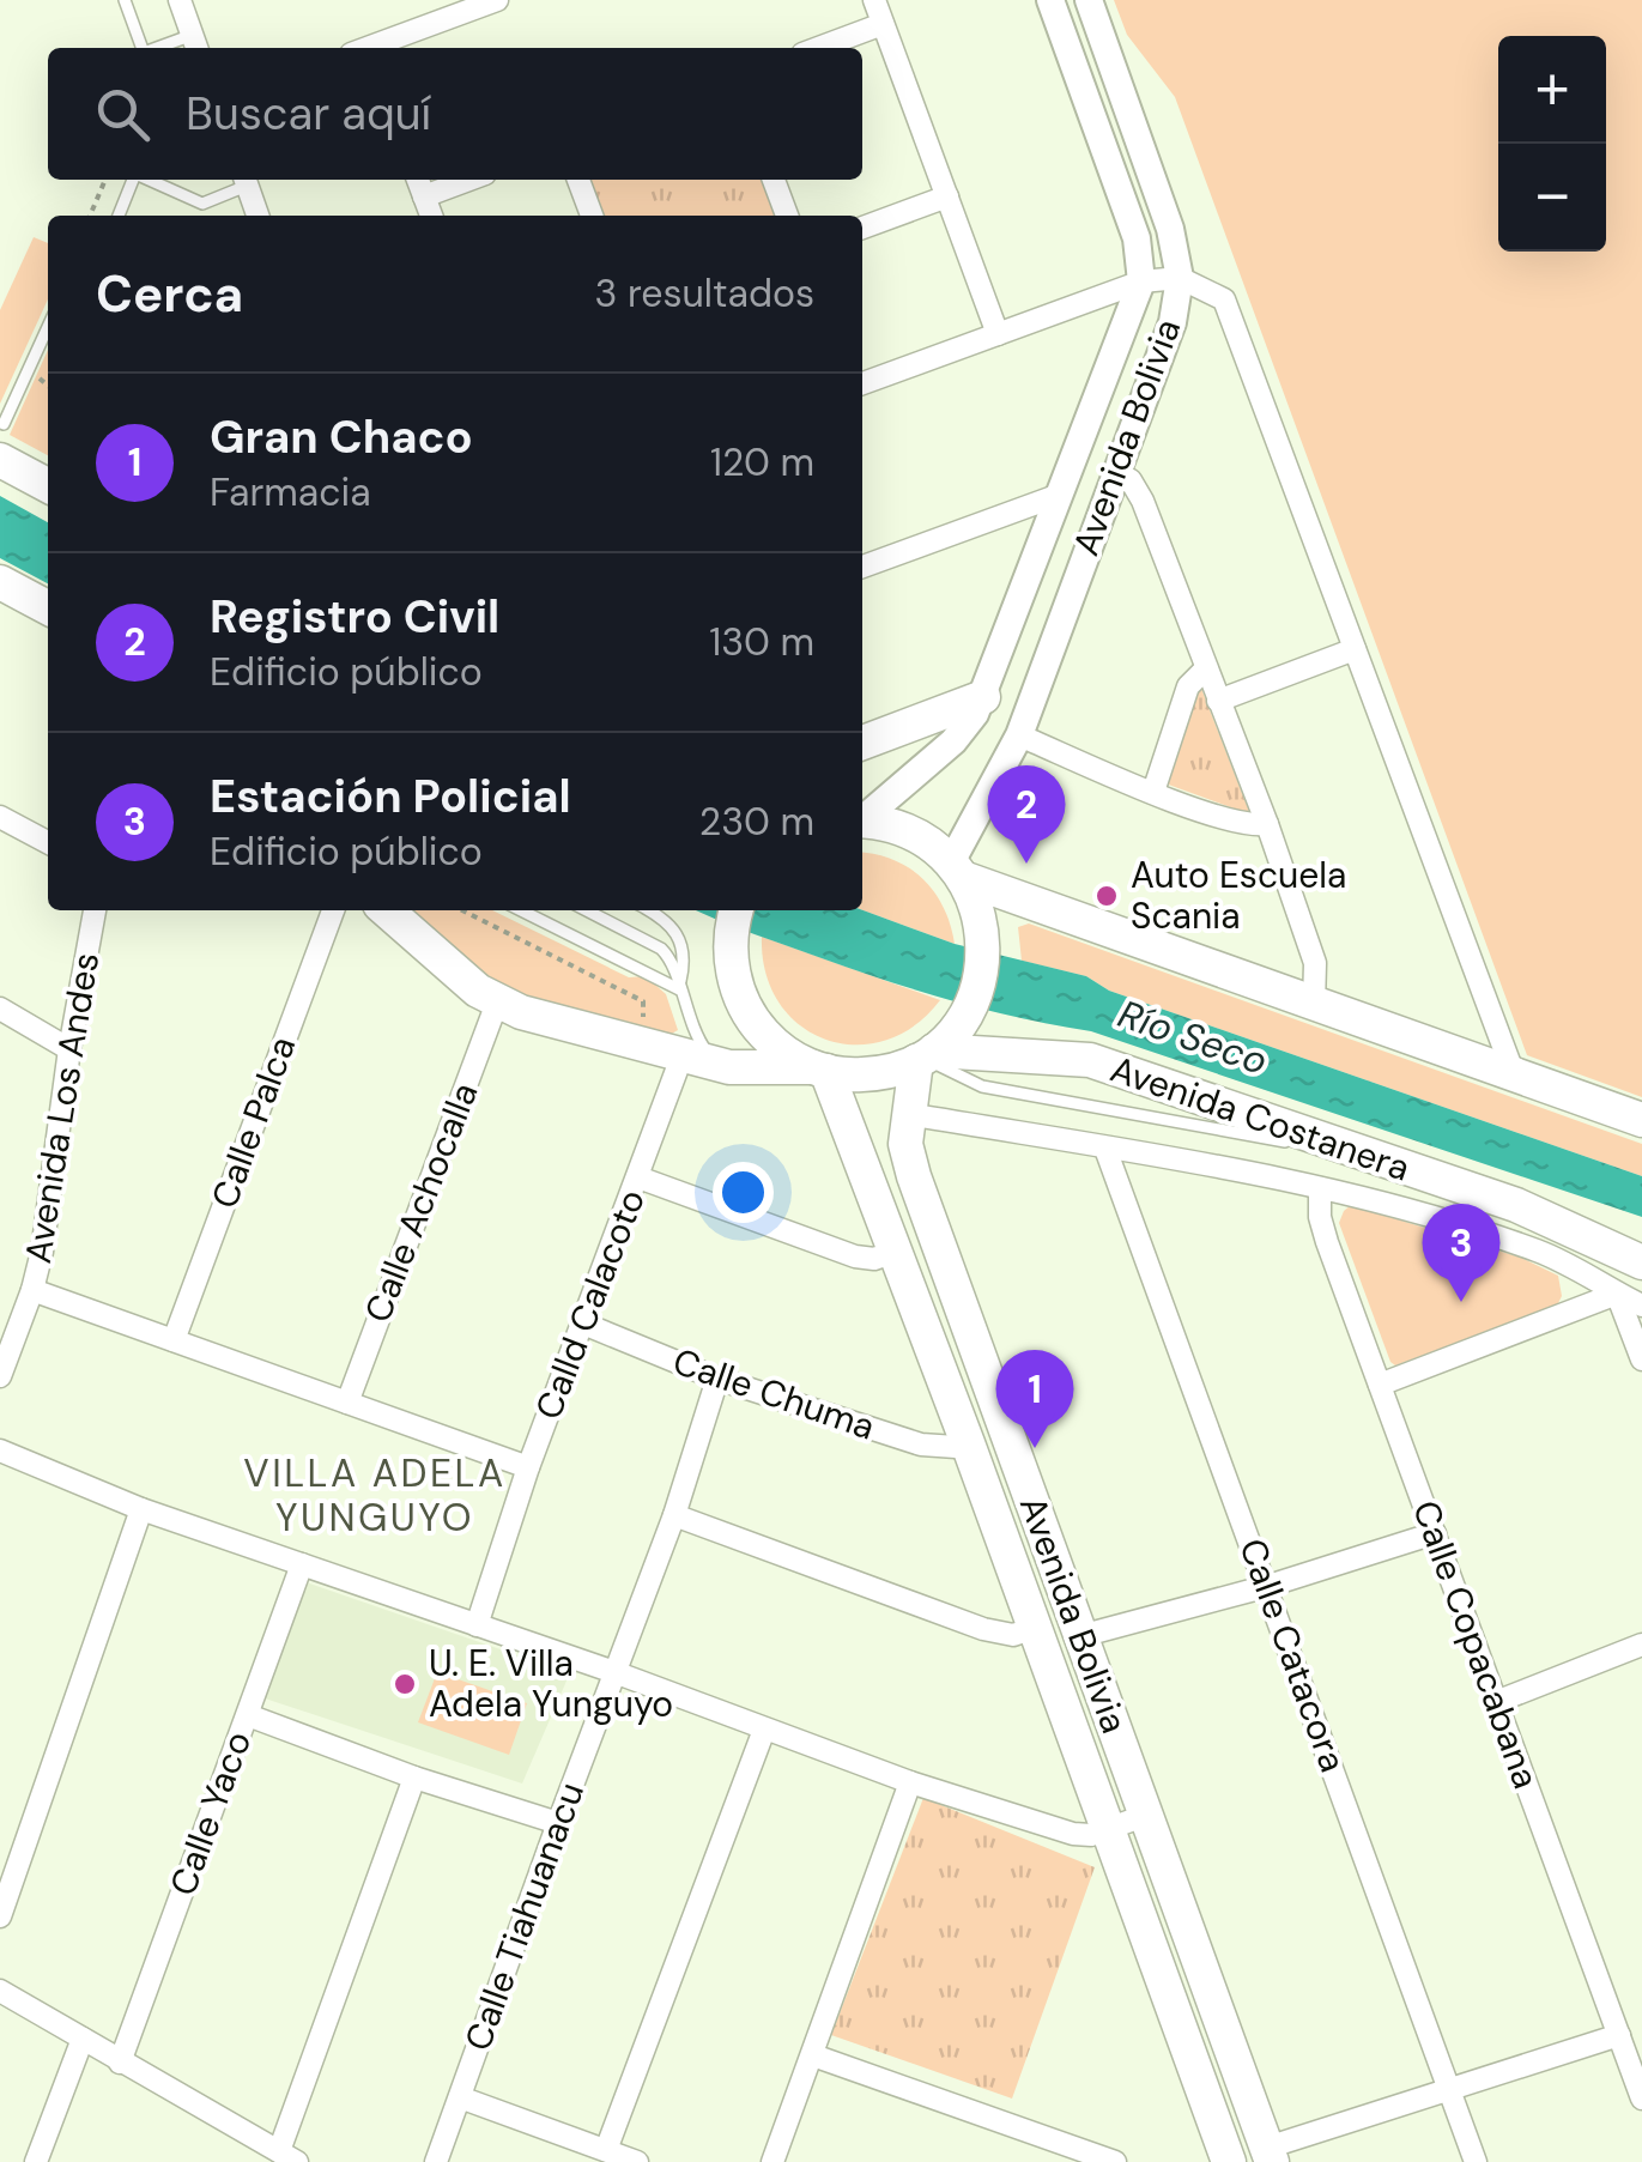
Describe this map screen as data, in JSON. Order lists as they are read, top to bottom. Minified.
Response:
{"streets":{"main road":["Avenida Bolivia","Avenida Costanera"],"street":["Avenida Los Andes","Calle Palca","Calle Achocalla","Calld Calacoto","Calle Chuma","Calle Copacabana","Calle Catacora","Calle Yaco","Calle Tiahuanacu"]},"crossings":[["Avenida Bolivia","Avenida Costanera"],["Avenida Bolivia","Calle Chuma"],["Calld Calacoto","Calle Chuma"],["Calle Chuma","Calle Tiahuanacu"]],"districts":["VILLA ADELA YUNGUYO"],"water":["Río Seco"],"places":["Auto Escuela Scania","U. E. Villa Adela Yunguyo"],"page":{"map_buttons":["+","−"],"search":"Buscar aquí","heading":["Cerca","3 resultados"],"list":[{"mark":"1","name":"Gran Chaco","note":"Farmacia","value":"120 m"},{"mark":"2","name":"Registro Civil","note":"Edificio público","value":"130 m"},{"mark":"3","name":"Estación Policial","note":"Edificio público","value":"230 m"}],"pins":["2","3","1"]}}
